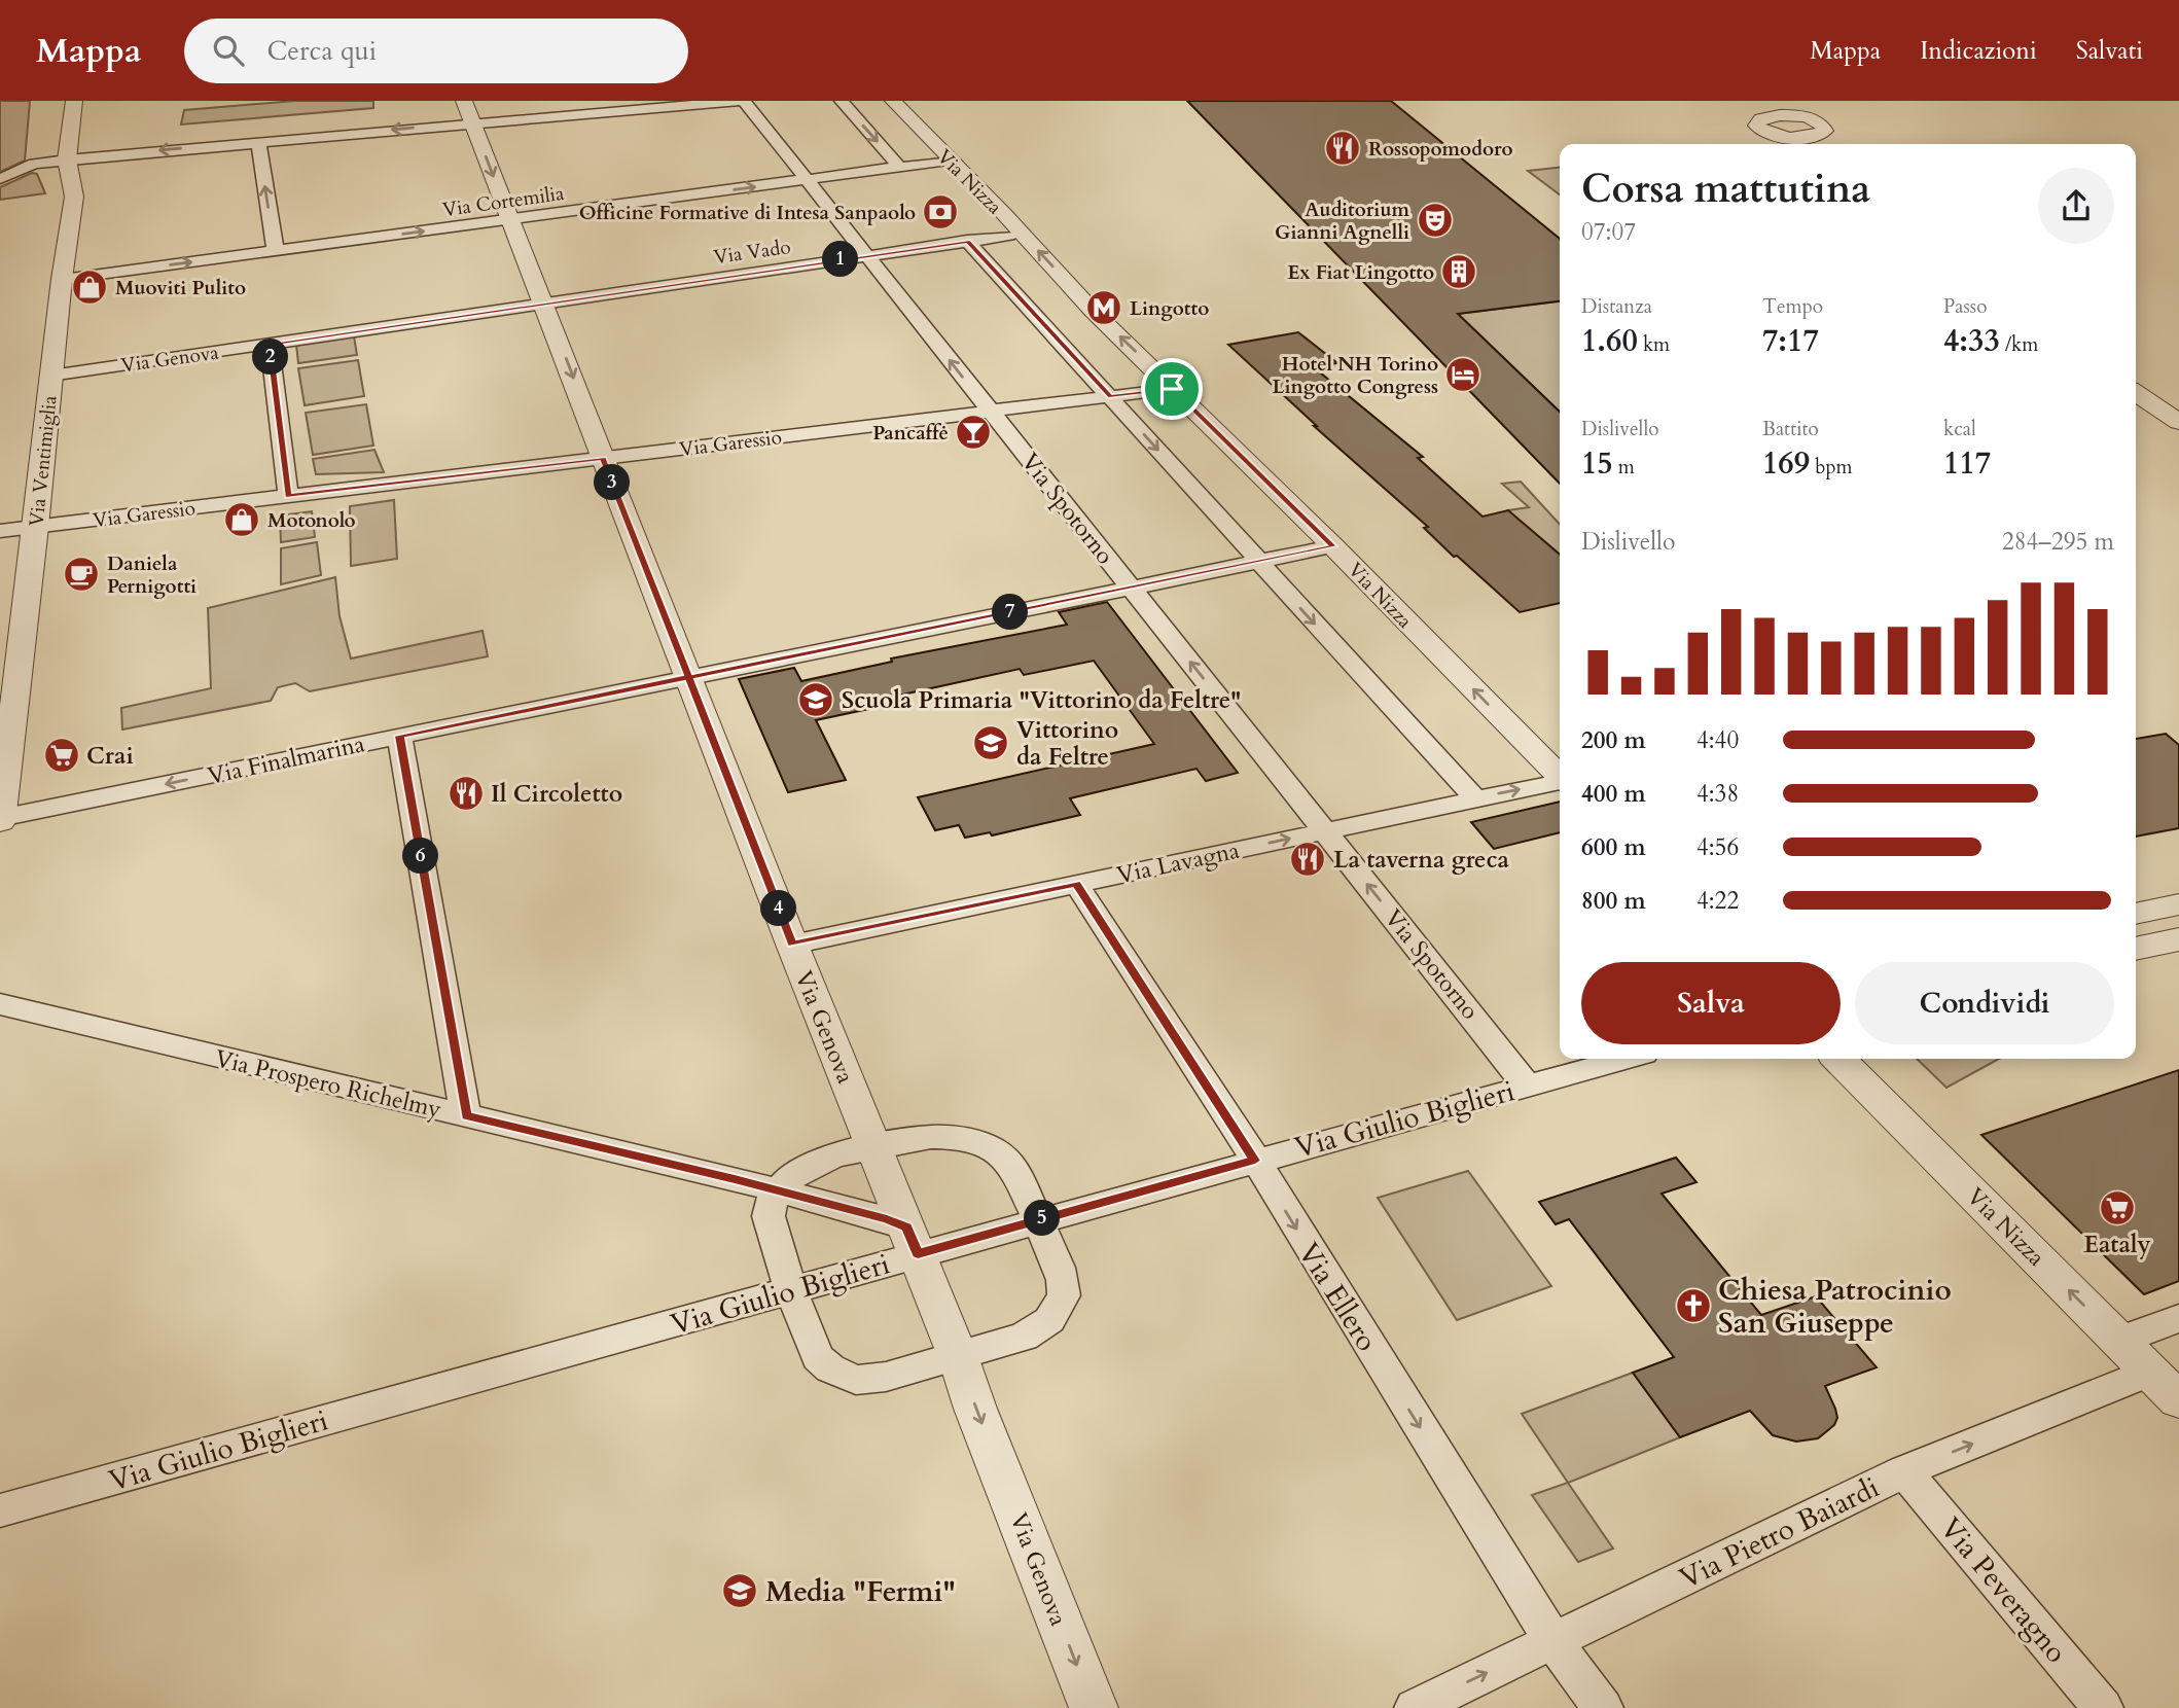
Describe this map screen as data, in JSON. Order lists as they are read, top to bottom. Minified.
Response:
{"streets":{"street":["Via Nizza","Via Cortemilia","Via Vado","Via Genova","Via Garessio","Via Ventimiglia","Via Spotorno","Via Finalmarina","Via Lavagna","Via Prospero Richelmy","Via Giulio Biglieri","Via Ellero","Via Pietro Baiardi","Via Peveragno"]},"crossings":[["Via Nizza","Via Cortemilia"],["Via Nizza","Via Garessio"],["Via Nizza","Via Finalmarina"],["Via Nizza","Via Pietro Baiardi"],["Via Cortemilia","Via Genova"],["Via Cortemilia","Via Ventimiglia"],["Via Cortemilia","Via Spotorno"],["Via Vado","Via Genova"],["Via Vado","Via Spotorno"],["Via Genova","Via Garessio"],["Via Genova","Via Ventimiglia"],["Via Genova","Via Finalmarina"],["Via Genova","Via Lavagna"],["Via Genova","Via Prospero Richelmy"],["Via Genova","Via Giulio Biglieri"],["Via Garessio","Via Ventimiglia"],["Via Garessio","Via Spotorno"],["Via Ventimiglia","Via Finalmarina"],["Via Spotorno","Via Finalmarina"],["Via Spotorno","Via Lavagna"],["Via Spotorno","Via Giulio Biglieri"],["Via Lavagna","Via Ellero"],["Via Prospero Richelmy","Via Giulio Biglieri"],["Via Giulio Biglieri","Via Ellero"],["Via Ellero","Via Pietro Baiardi"],["Via Pietro Baiardi","Via Peveragno"]],"one_way":["Via Lavagna","Via Ellero","Via Pietro Baiardi"],"places":{"restaurant":["Rossopomodoro","Il Circoletto","La taverna greca"],"bank":["Officine Formative di Intesa Sanpaolo"],"theatre":["Auditorium Gianni Agnelli"],"building":["Ex Fiat Lingotto"],"shop":["Muoviti Pulito","Motonolo"],"metro station":["Lingotto"],"hotel":["Hotel NH Torino Lingotto Congress"],"bar":["Pancaffė"],"cafe":["Daniela Pernigotti"],"school or university":["Scuola Primaria \"Vittorino da Feltre\"","Vittorino da Feltre","Media \"Fermi\""],"supermarket":["Crai","Eataly"],"church":["Chiesa Patrocinio San Giuseppe"]},"page":{"header":"Mappa","search":"Cerca qui","nav":["Mappa","Indicazioni","Salvati"],"heading":["Corsa mattutina","07:07"],"pins":["1","2","3","7","6","4","5"],"stats":[["Distanza","1.60 km"],["Tempo","7:17"],["Passo","4:33 /km"],["Dislivello","15 m"],["Battito","169 bpm"],["kcal","117"]],"chart":["Dislivello","284–295 m"],"list":[{"name":"200 m","note":"4:40"},{"name":"400 m","note":"4:38"},{"name":"600 m","note":"4:56"},{"name":"800 m","note":"4:22"}],"buttons":["Salva","Condividi"]}}
